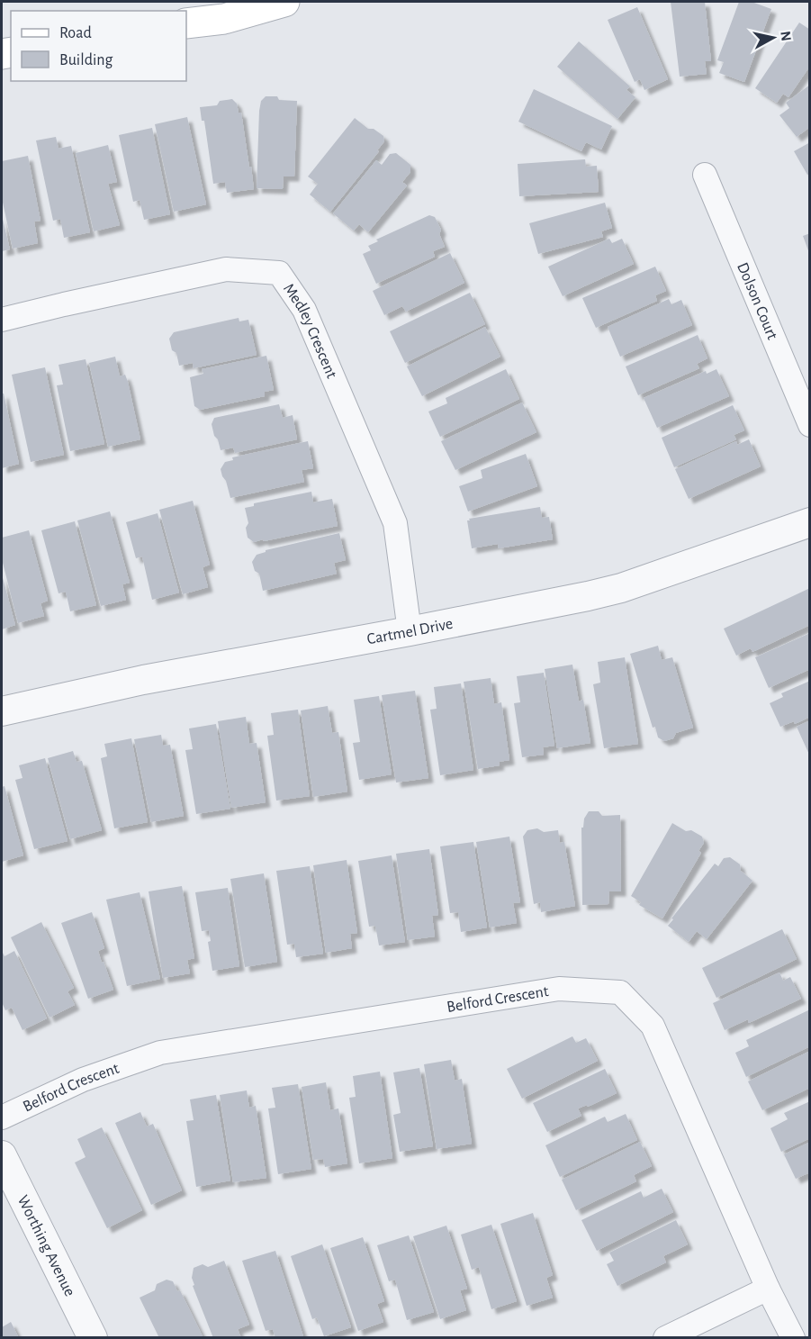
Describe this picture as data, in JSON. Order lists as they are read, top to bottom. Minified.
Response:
{"streets":{"street":["Dolson Court","Medley Crescent","Cartmel Drive","Belford Crescent","Worthing Avenue"]},"crossings":[["Medley Crescent","Cartmel Drive"]],"legend":["Road","Building"],"north":"right"}
